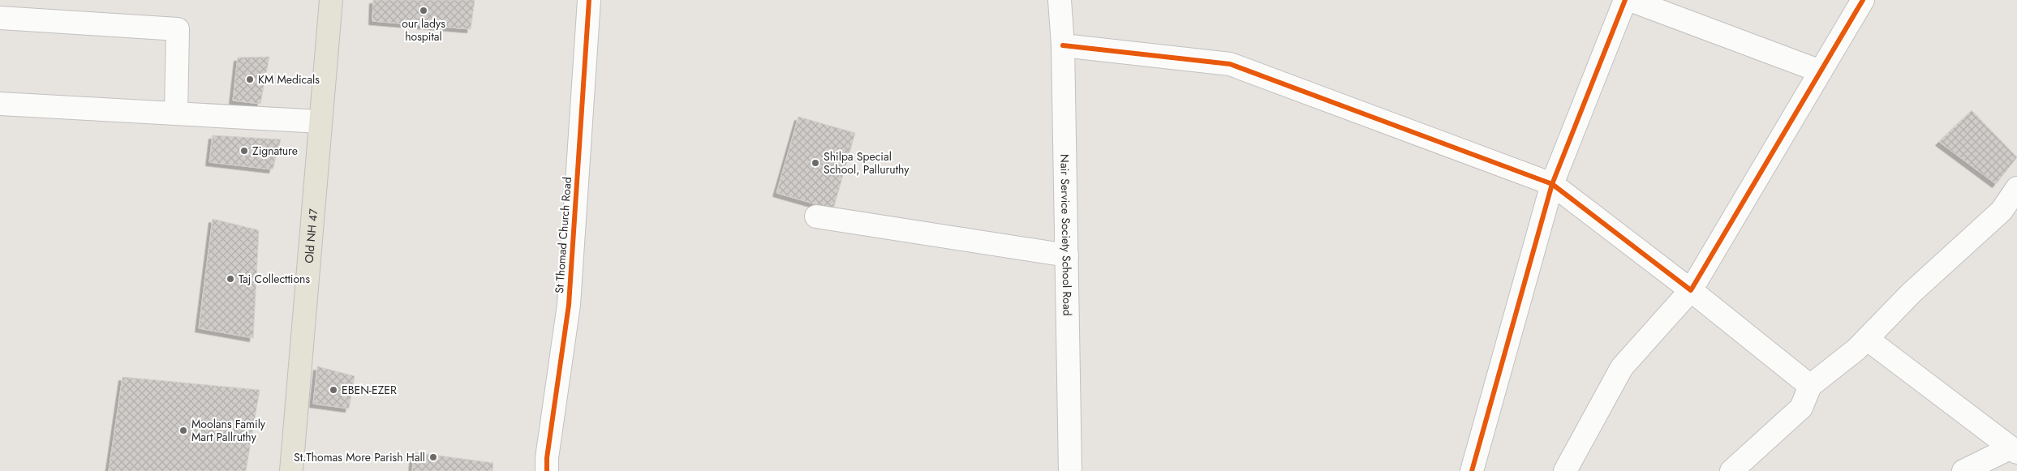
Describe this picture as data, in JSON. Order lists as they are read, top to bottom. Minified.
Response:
{"streets":{"main road":["Old NH 47"],"street":["St Thomad Church Road","Nair Service Society School Road"]},"places":["our ladys hospital","KM Medicals","Zignature","Shilpa Special School, Palluruthy","Taj Collecttions","EBEN-EZER","Moolans Family Mart Pallruthy","St.Thomas More Parish Hall"]}
